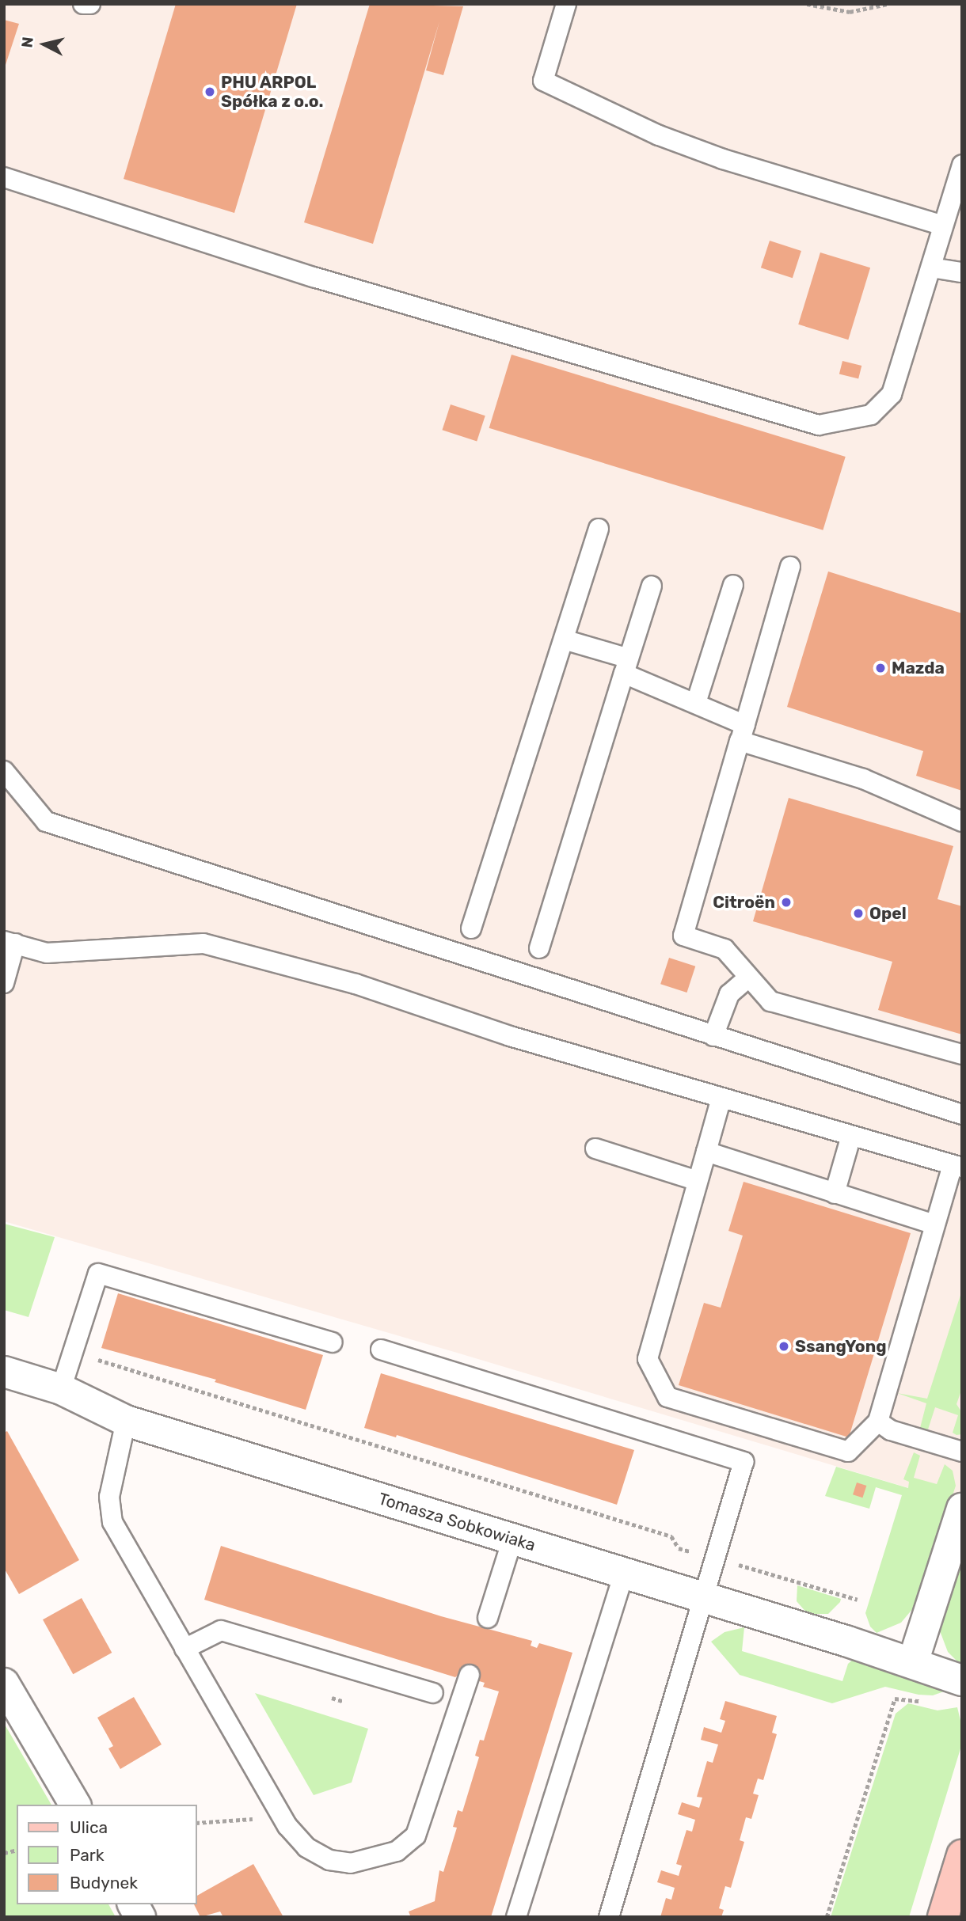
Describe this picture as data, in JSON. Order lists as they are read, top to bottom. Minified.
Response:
{"streets":{"street":["Tomasza Sobkowiaka"]},"places":["PHU ARPOL Spółka z o.o.","Mazda","Citroën","Opel","SsangYong"],"legend":["Ulica","Park","Budynek"],"north":"left"}
